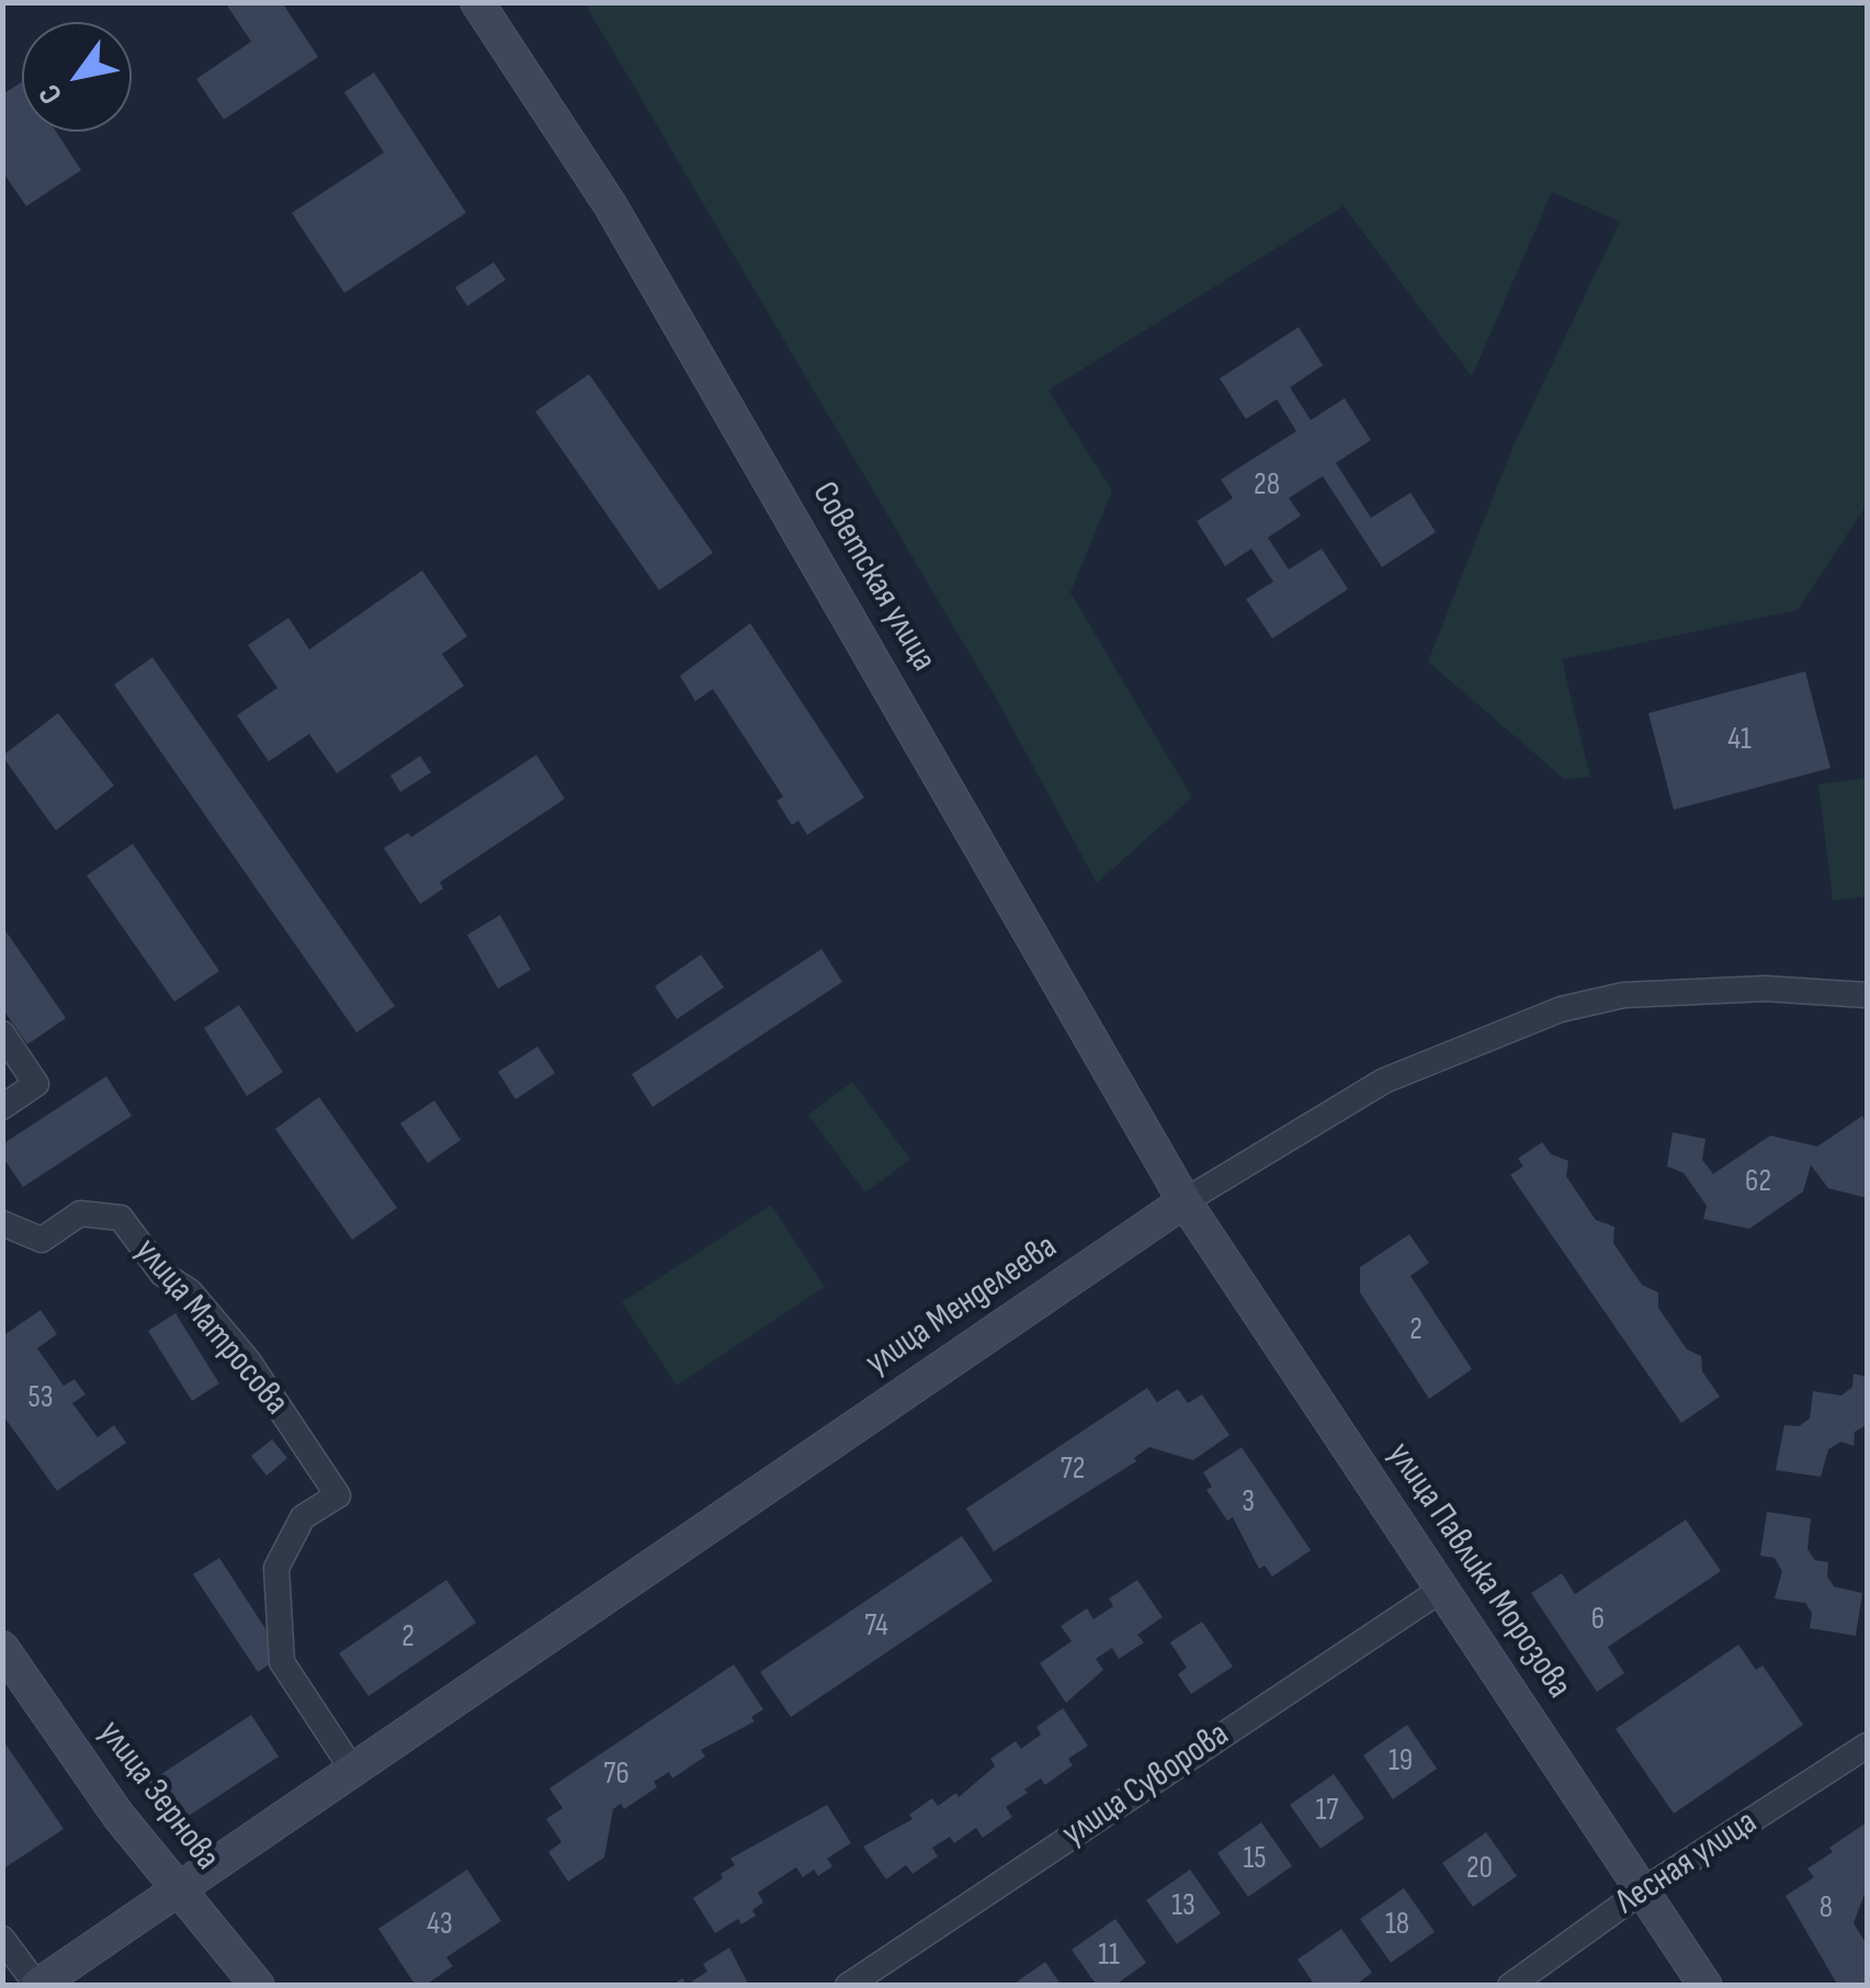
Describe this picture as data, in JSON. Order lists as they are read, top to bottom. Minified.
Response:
{"streets":{"street":["Советская улица","улица Менделеева","улица Матросова","улица Павлика Морозова","улица Суворова","улица Зернова","Лесная улица"]},"crossings":[["Советская улица","улица Менделеева"],["Советская улица","улица Павлика Морозова"],["улица Менделеева","улица Матросова"],["улица Менделеева","улица Павлика Морозова"],["улица Менделеева","улица Зернова"],["улица Павлика Морозова","улица Суворова"],["улица Павлика Морозова","Лесная улица"]],"house_numbers":["28","41","62","2","53","72","3","6","74","2","19","76","17","15","20","13","8","43","18","11"],"north":"bottom left"}
